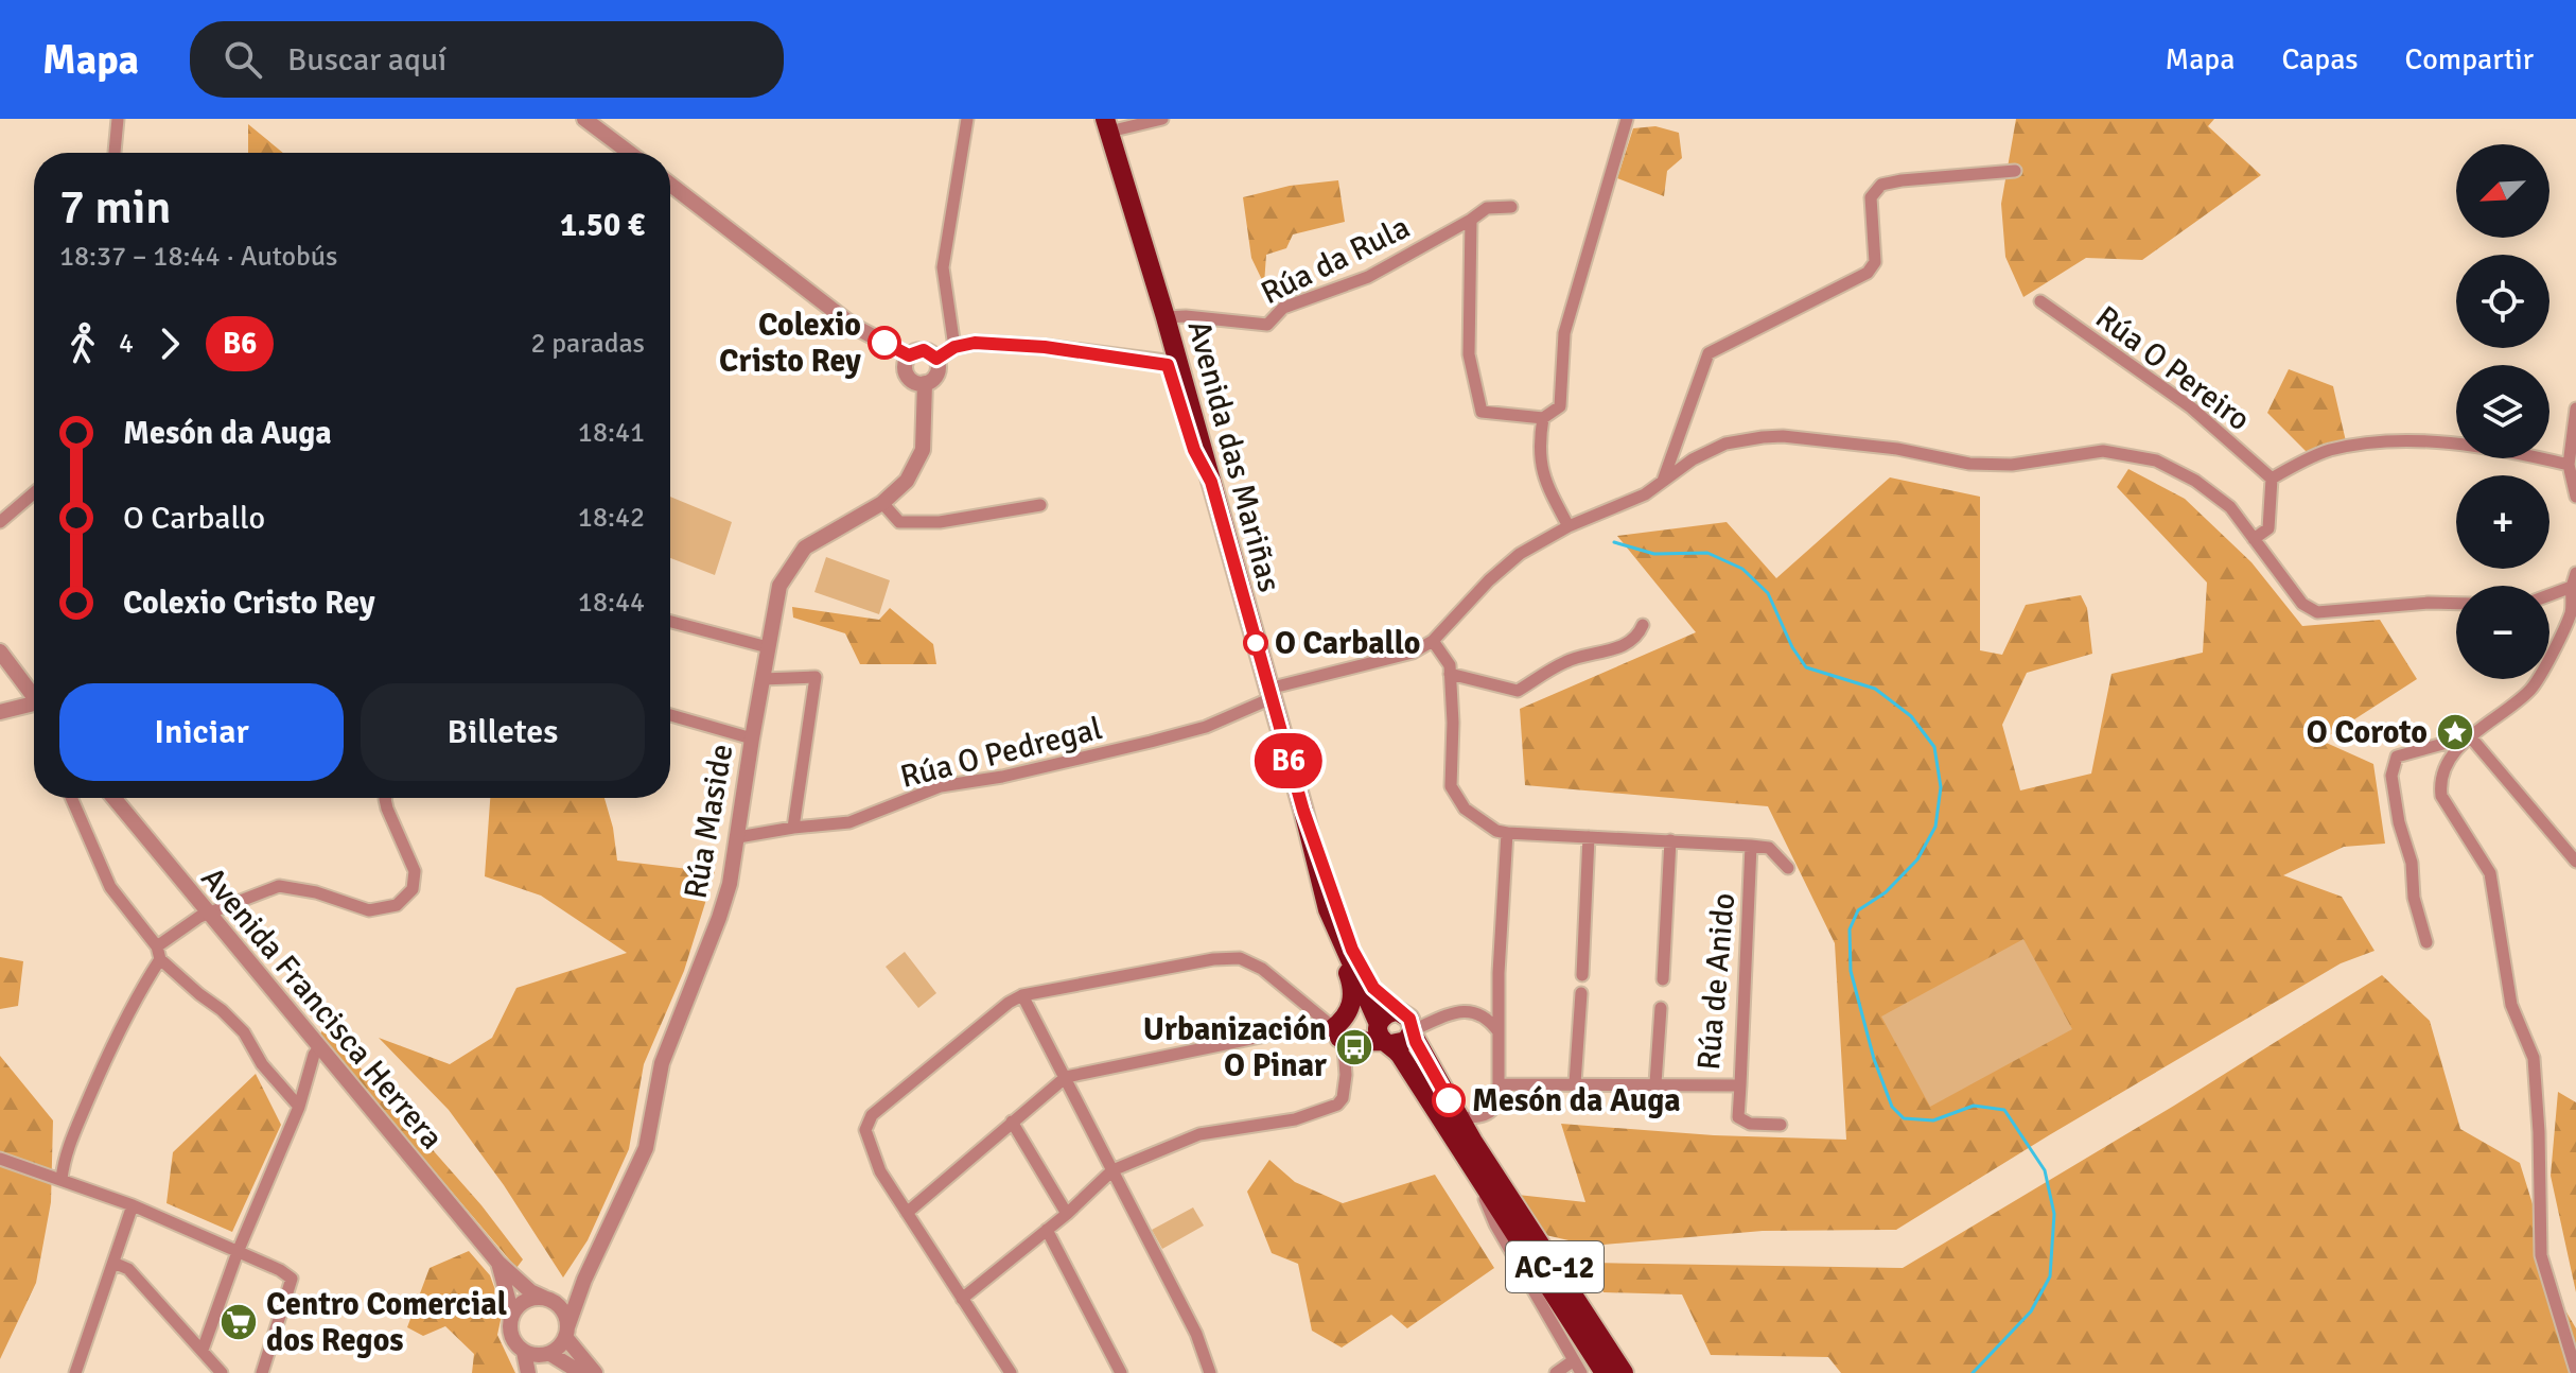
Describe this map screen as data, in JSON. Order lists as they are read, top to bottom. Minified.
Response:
{"streets":{"highway":["Avenida das Mariñas","AC-12"],"street":["Rúa da Rula","Rúa O Pereiro","Rúa O Pedregal","Rúa Maside","Rúa de Anido","Avenida Francisca Herrera"]},"crossings":[["Rúa da Rula","Avenida das Mariñas"],["Avenida das Mariñas","Rúa O Pedregal"],["Avenida das Mariñas","AC-12"],["Rúa O Pedregal","Rúa Maside"],["Rúa Maside","Avenida Francisca Herrera"]],"places":{"other":["Colexio Cristo Rey","O Carballo","Mesón da Auga"],"place":["O Coroto"],"bus stop":["Urbanización O Pinar"],"supermarket":["Centro Comercial dos Regos"]},"lines":["bus line B6"],"north":"bottom left","page":{"header":"Mapa","search":"Buscar aquí","nav":["Mapa","Capas","Compartir"],"on_map":"B6","map_buttons":["+","−"],"heading":["7 min","18:37 – 18:44 · Autobús","1.50 €"],"legs":["4","B6","2 paradas"],"list":[{"name":"Mesón da Auga","value":"18:41"},{"name":"O Carballo","value":"18:42"},{"name":"Colexio Cristo Rey","value":"18:44"}],"buttons":["Iniciar","Billetes"]}}
